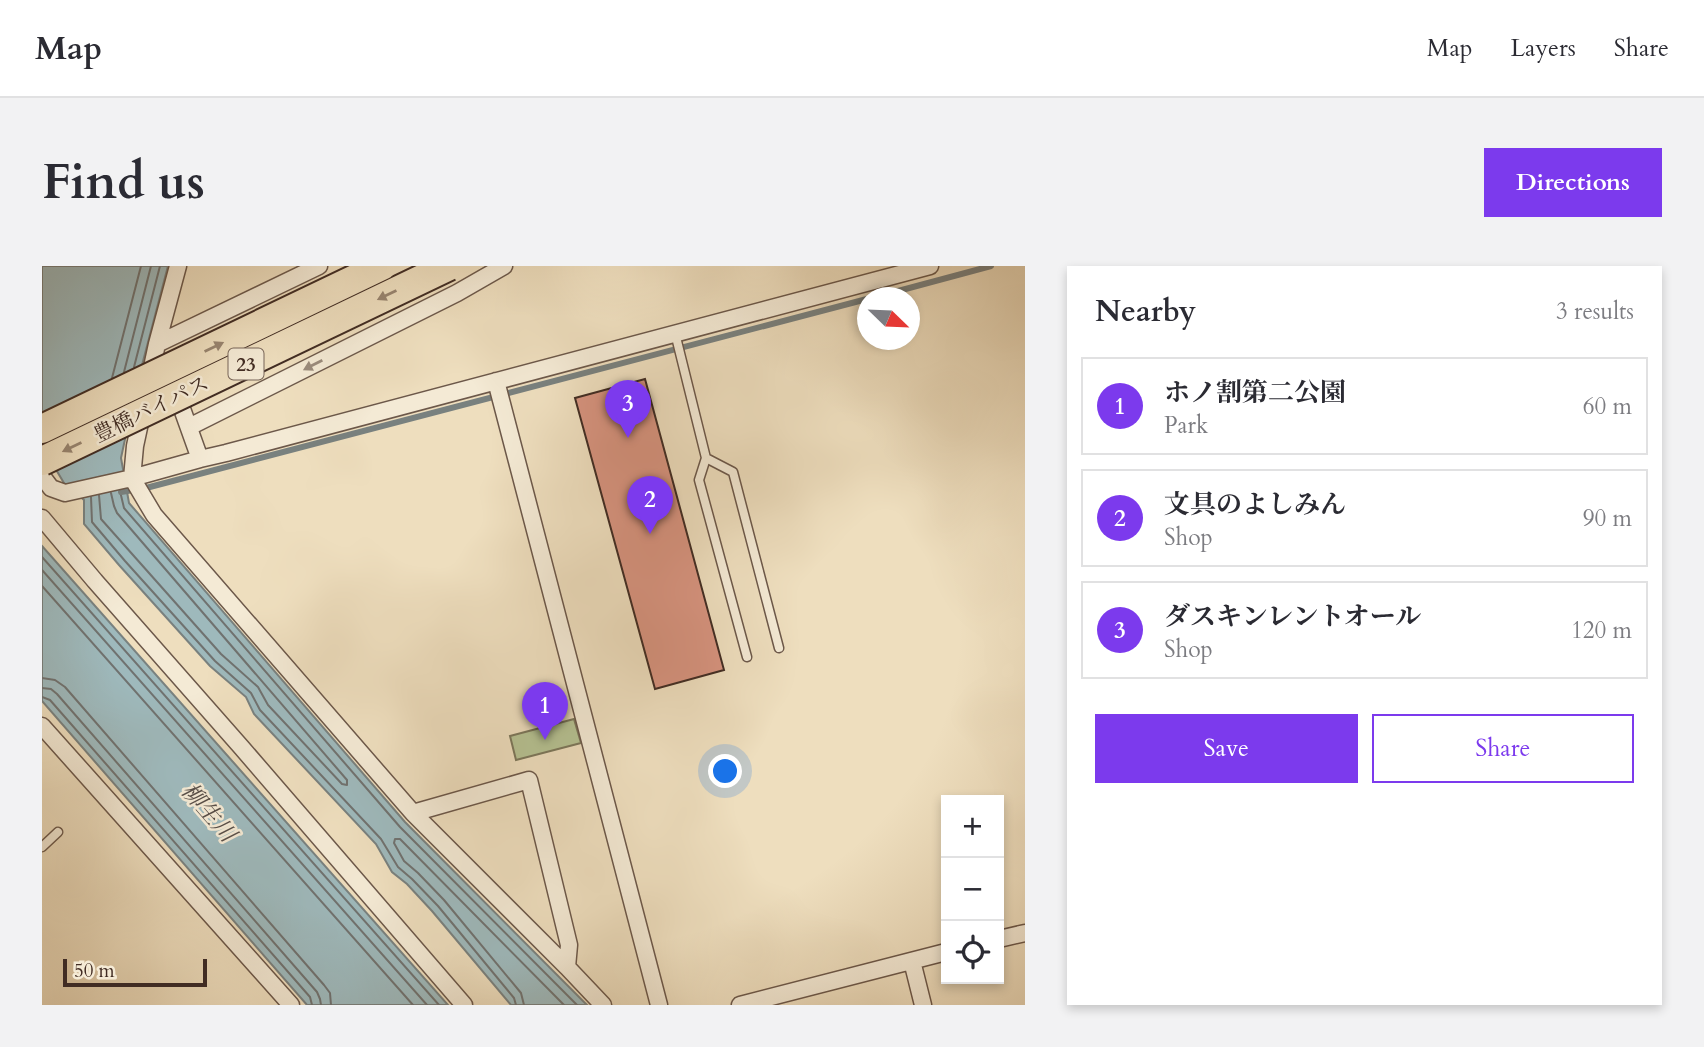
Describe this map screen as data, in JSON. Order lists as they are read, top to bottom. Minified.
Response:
{"streets":{"highway":["23","豊橋バイパス"]},"water":["柳生川"],"scale_bar":"50 m","north":"bottom right","page":{"header":"Map","nav":["Map","Layers","Share"],"buttons":["Directions",["Save","Share"]],"title":"Find us","heading":["Nearby","3 results"],"list":[{"mark":"1","name":"ホノ割第二公園","note":"Park","value":"60 m"},{"mark":"2","name":"文具のよしみん","note":"Shop","value":"90 m"},{"mark":"3","name":"ダスキンレントオール","note":"Shop","value":"120 m"}],"pins":["3","2","1"],"map_buttons":["+","−"],"scale":"50 m"}}
